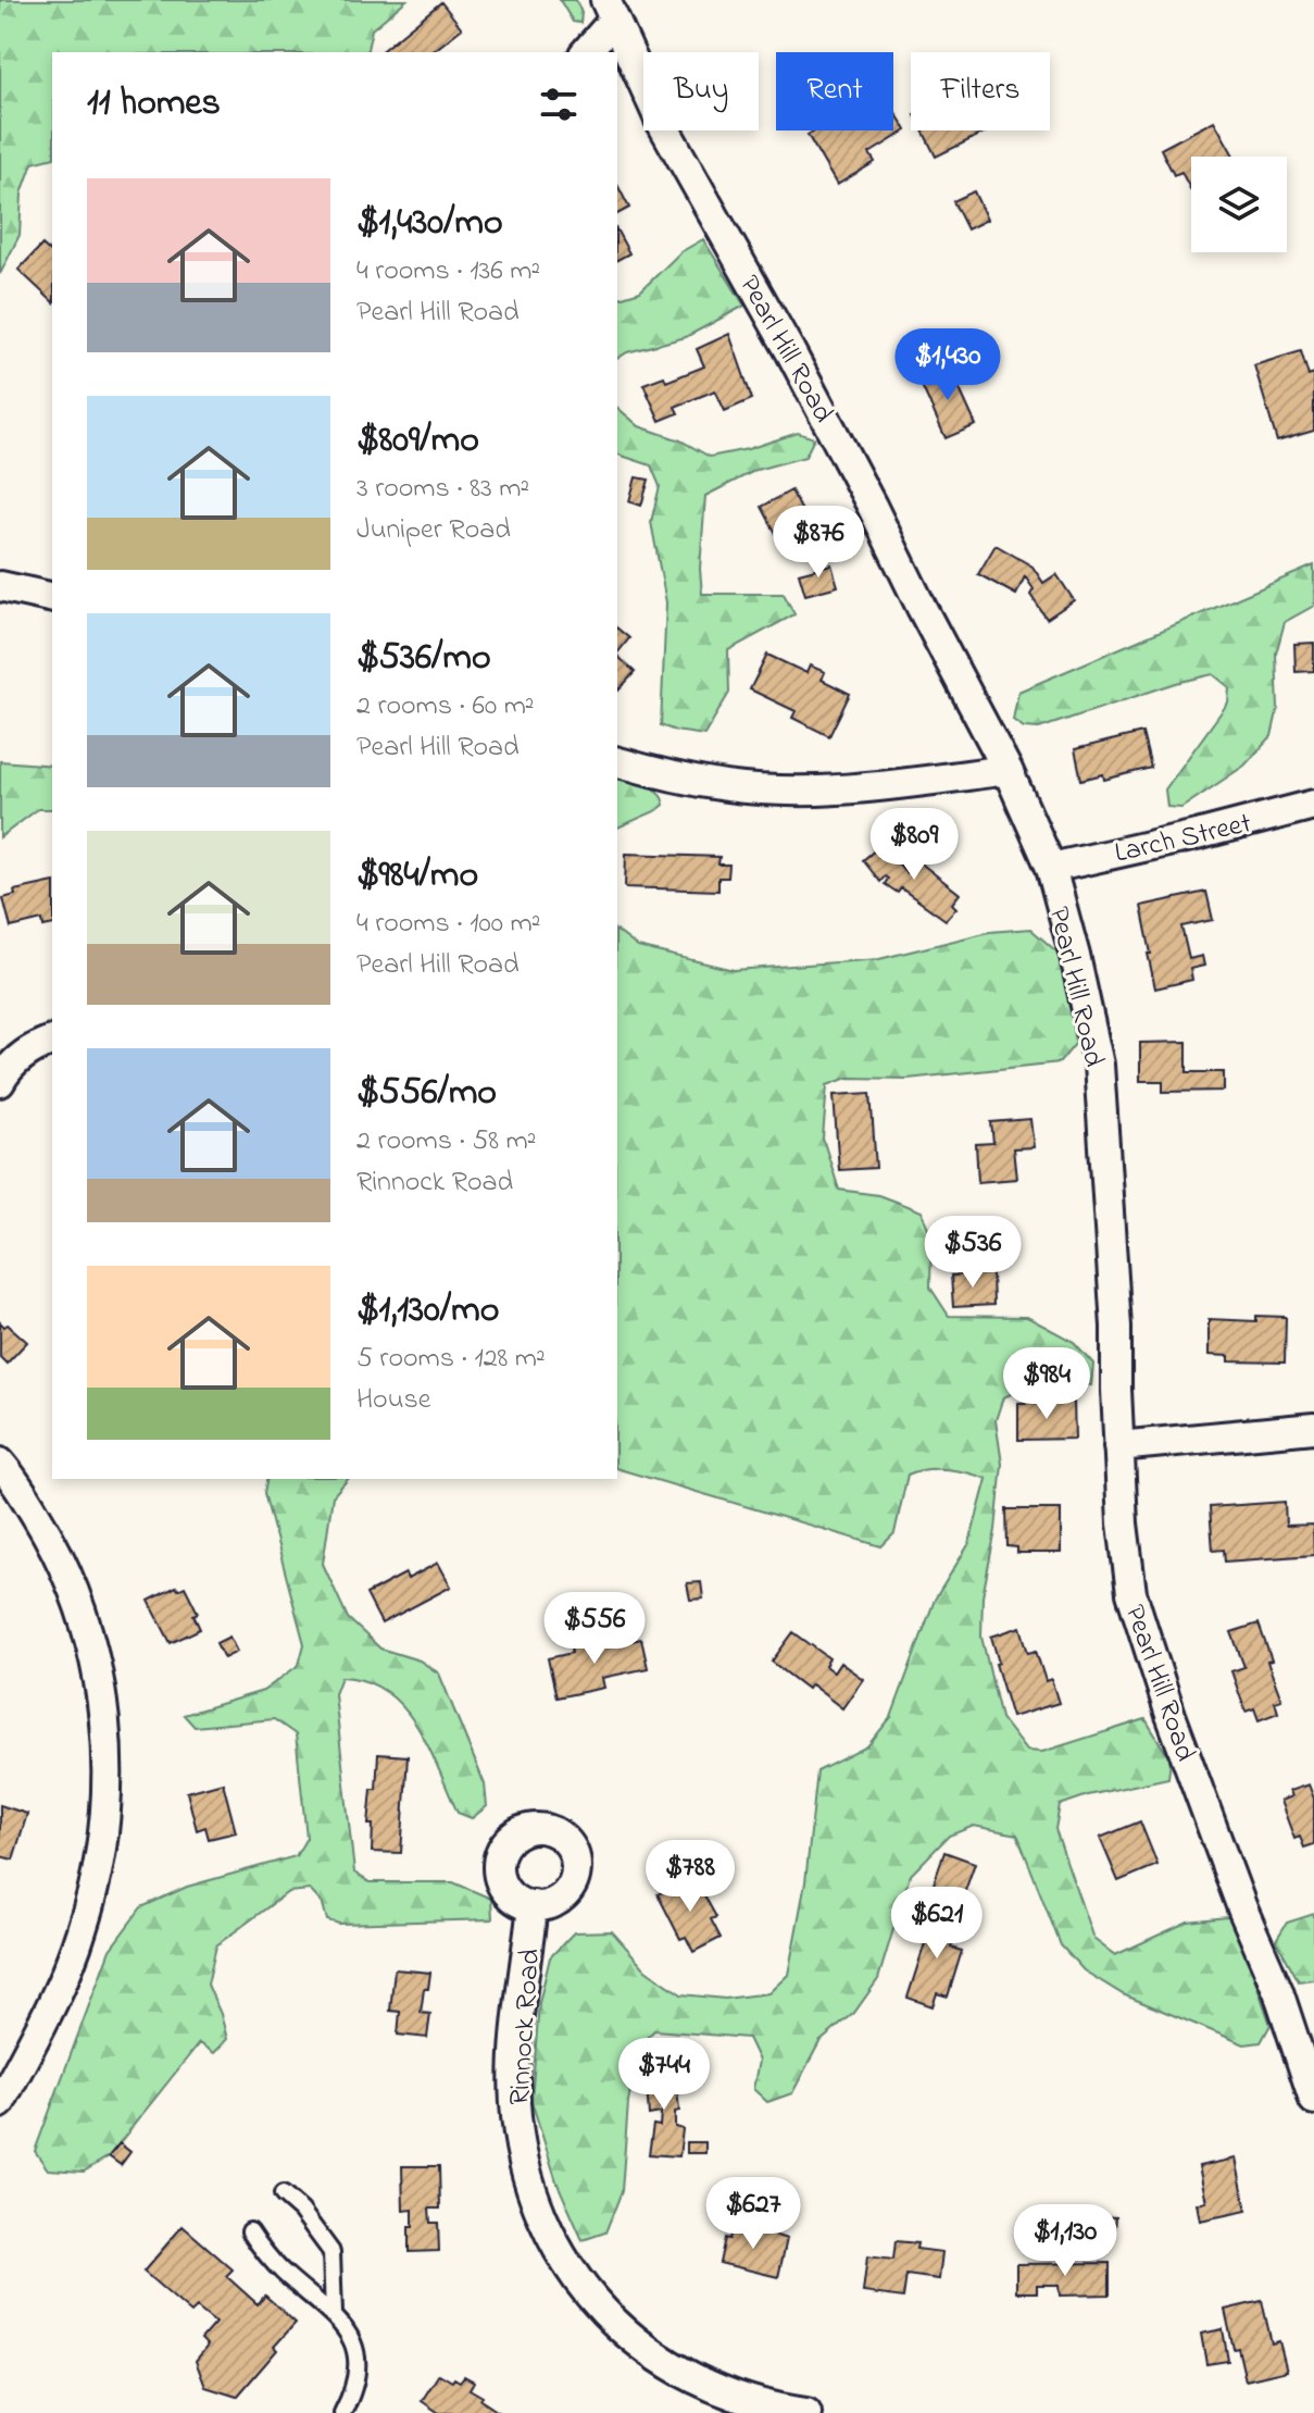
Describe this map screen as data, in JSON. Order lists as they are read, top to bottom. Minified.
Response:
{"streets":{"street":["Pearl Hill Road","Larch Street","Rinnock Road"]},"crossings":[["Pearl Hill Road","Larch Street"]],"page":{"chip":["Buy","Rent","Filters"],"heading":"11 homes","list":[{"name":"$1,430/mo","note":"4 rooms · 136 m² · Pearl Hill Road"},{"name":"$809/mo","note":"3 rooms · 83 m² · Juniper Road"},{"name":"$536/mo","note":"2 rooms · 60 m² · Pearl Hill Road"},{"name":"$984/mo","note":"4 rooms · 100 m² · Pearl Hill Road"},{"name":"$556/mo","note":"2 rooms · 58 m² · Rinnock Road"},{"name":"$1,130/mo","note":"5 rooms · 128 m² · House"}],"price":["$1,430","$876","$809","$536","$984","$556","$788","$621","$744","$627","$1,130"]}}
